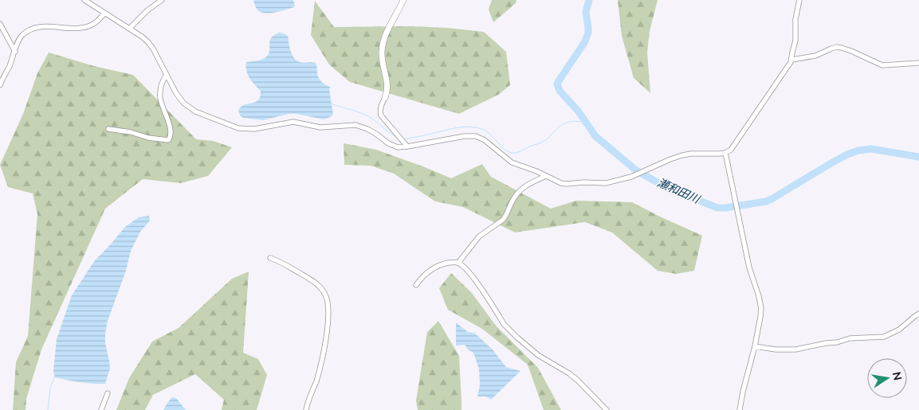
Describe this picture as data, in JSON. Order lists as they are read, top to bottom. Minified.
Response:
{"water":["瀬和田川"],"north":"right"}
